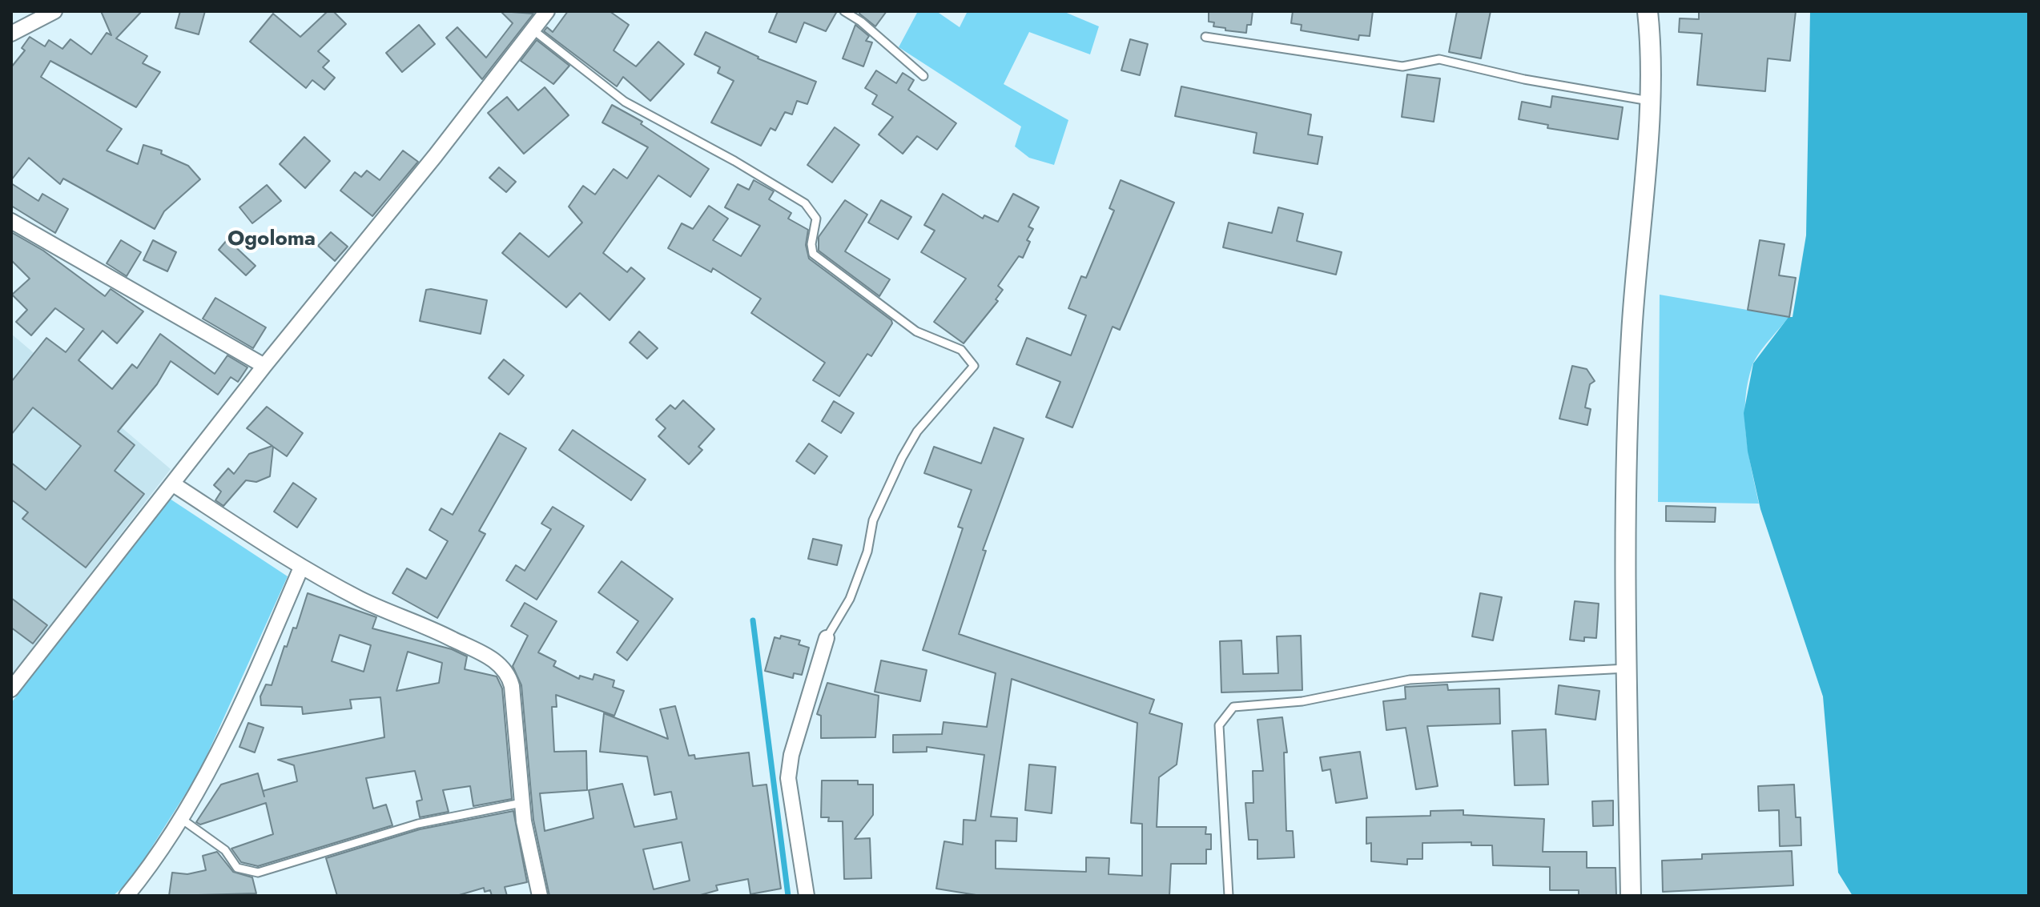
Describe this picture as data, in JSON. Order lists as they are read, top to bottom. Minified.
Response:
{"districts":["Ogoloma"]}
